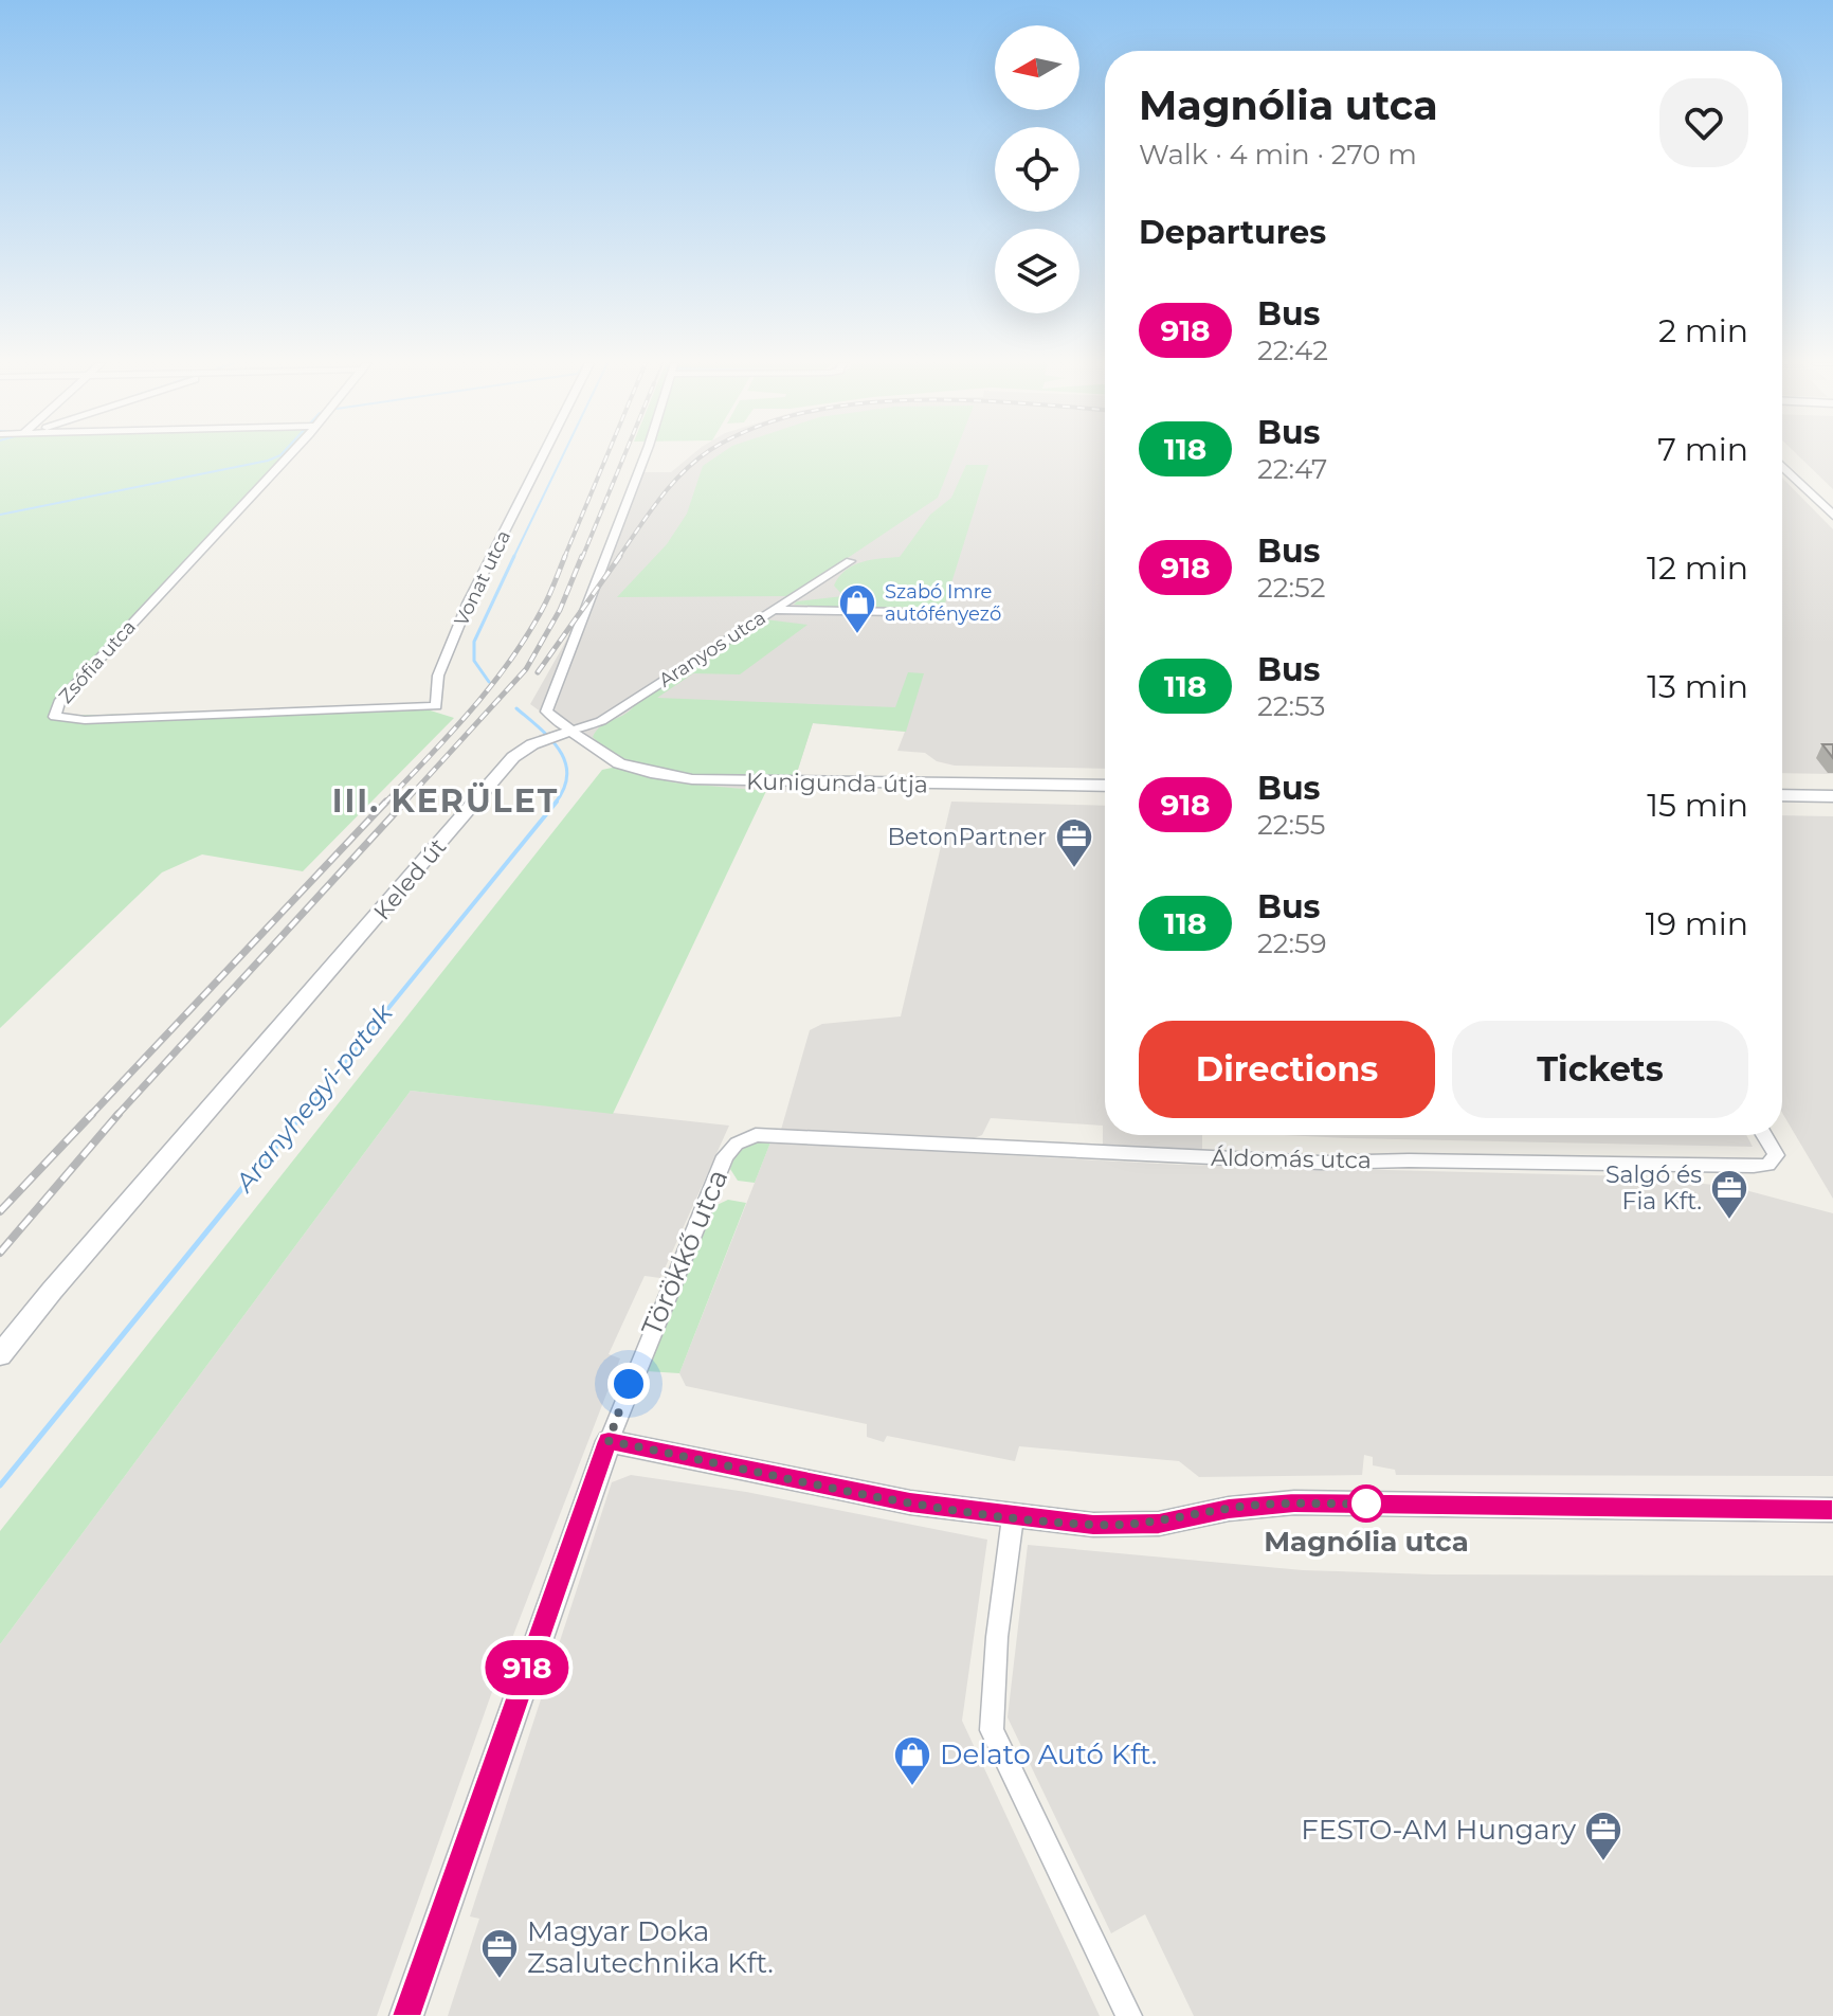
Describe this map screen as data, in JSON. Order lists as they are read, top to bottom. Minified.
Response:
{"streets":{"street":["Vonat utca","Aranyos utca","Zsófia utca","Kunigunda útja","Keled út","Áldomás utca","Törökkő utca"]},"crossings":[["Vonat utca","Zsófia utca"],["Aranyos utca","Kunigunda útja"],["Aranyos utca","Keled út"],["Kunigunda útja","Keled út"],["Áldomás utca","Törökkő utca"]],"districts":["III. KERÜLET"],"water":["Aranyhegyi-patak"],"places":{"shop":["Szabó Imre autófényező","Delato Autó Kft."],"office":["BetonPartner","Salgó és Fia Kft.","FESTO-AM Hungary","Magyar Doka Zsalutechnika Kft."],"other":["Magnólia utca"]},"lines":["bus line 918"],"north":"left","page":{"on_map":"918","heading":[["Magnólia utca","Walk · 4 min · 270 m"],"Departures"],"list":[{"mark":"918","name":"Bus","note":"22:42","value":"2 min"},{"mark":"118","name":"Bus","note":"22:47","value":"7 min"},{"mark":"918","name":"Bus","note":"22:52","value":"12 min"},{"mark":"118","name":"Bus","note":"22:53","value":"13 min"},{"mark":"918","name":"Bus","note":"22:55","value":"15 min"},{"mark":"118","name":"Bus","note":"22:59","value":"19 min"}],"buttons":["Directions","Tickets"]}}
